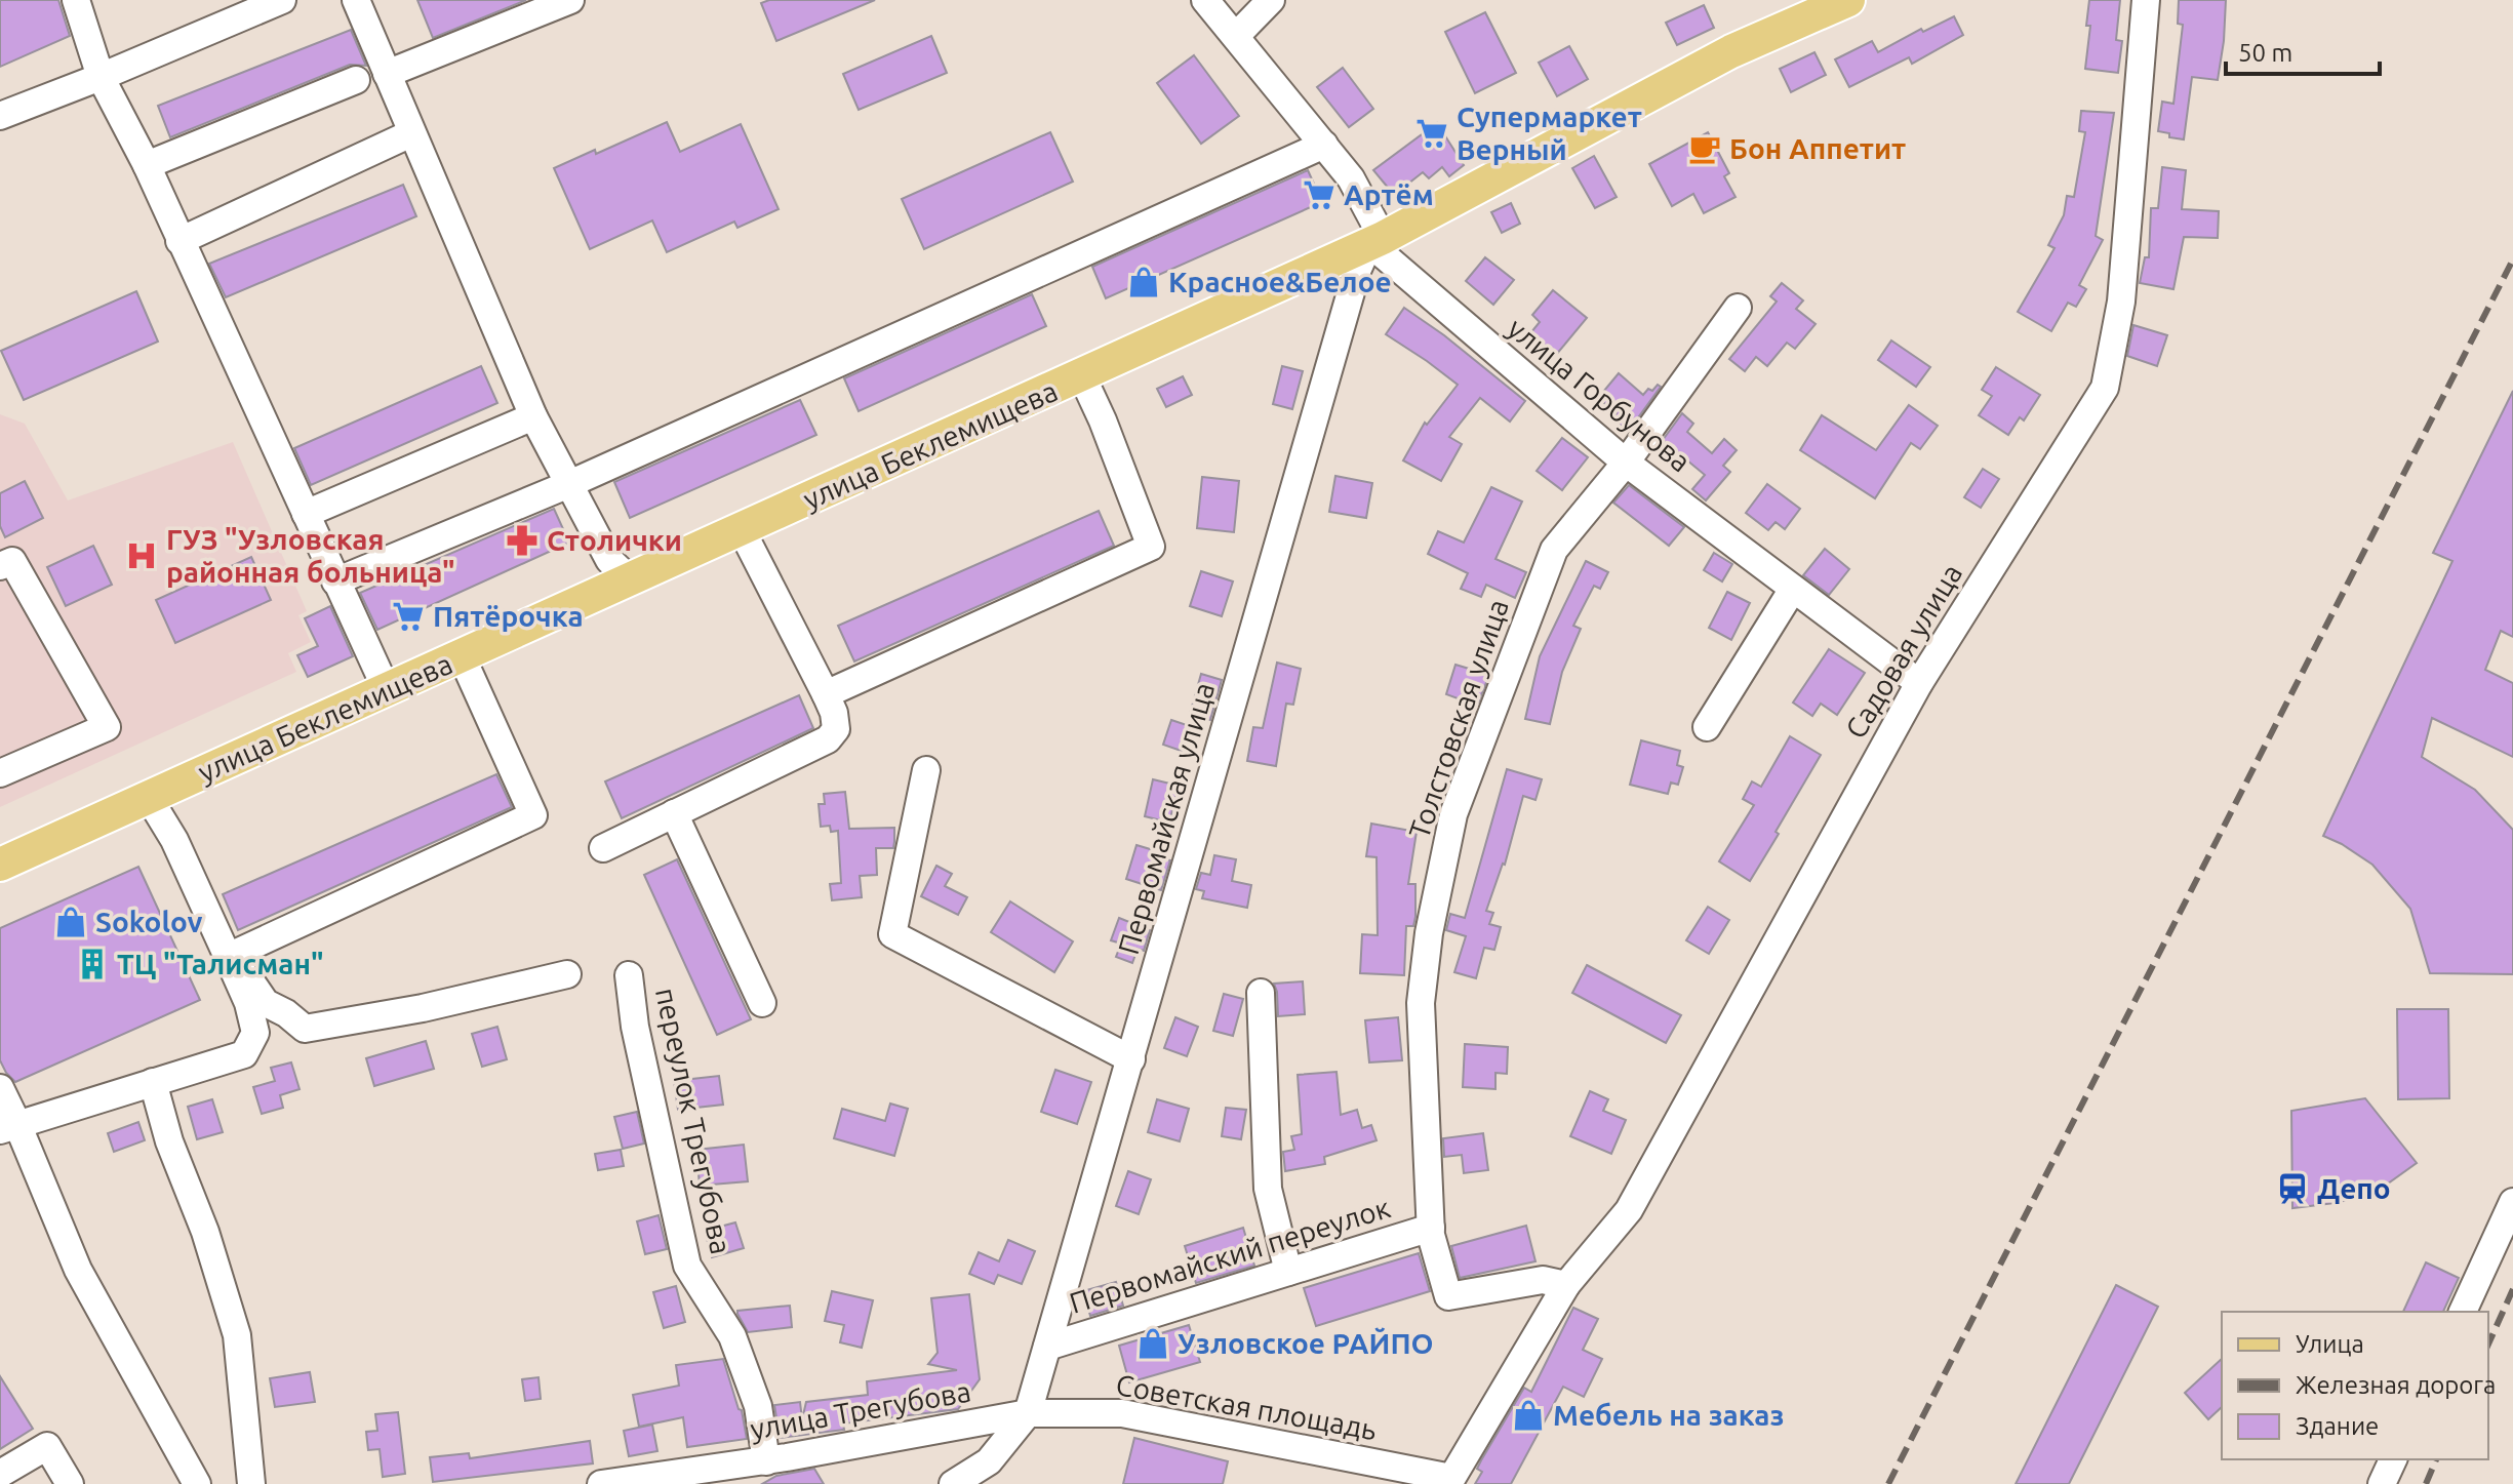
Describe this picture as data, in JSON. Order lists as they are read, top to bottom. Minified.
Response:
{"streets":{"main road":["улица Беклемищева"],"street":["улица Горбунова","Садовая улица","Толстовская улица","Первомайская улица","переулок Трегубова","Первомайский переулок","Советская площадь","улица Трегубова"]},"crossings":[["улица Горбунова","улица Беклемищева"],["улица Горбунова","Садовая улица"],["улица Горбунова","Толстовская улица"],["улица Горбунова","Первомайская улица"],["улица Беклемищева","Первомайская улица"],["Садовая улица","Толстовская улица"],["Садовая улица","Советская площадь"],["Толстовская улица","Первомайский переулок"],["Первомайская улица","Первомайский переулок"],["Первомайская улица","Советская площадь"],["Первомайская улица","улица Трегубова"],["переулок Трегубова","улица Трегубова"],["Советская площадь","улица Трегубова"]],"places":{"supermarket":["Супермаркет Верный","Артём","Пятёрочка"],"cafe":["Бон Аппетит"],"shop":["Красное&Белое","Sokolov","Узловское РАЙПО","Мебель на заказ"],"pharmacy":["Столички"],"hospital":["ГУЗ \"Узловская районная больница\""],"building":["ТЦ \"Талисман\""],"station":["Депо"]},"legend":["Улица","Железная дорога","Здание"],"scale_bar":"50 m"}
